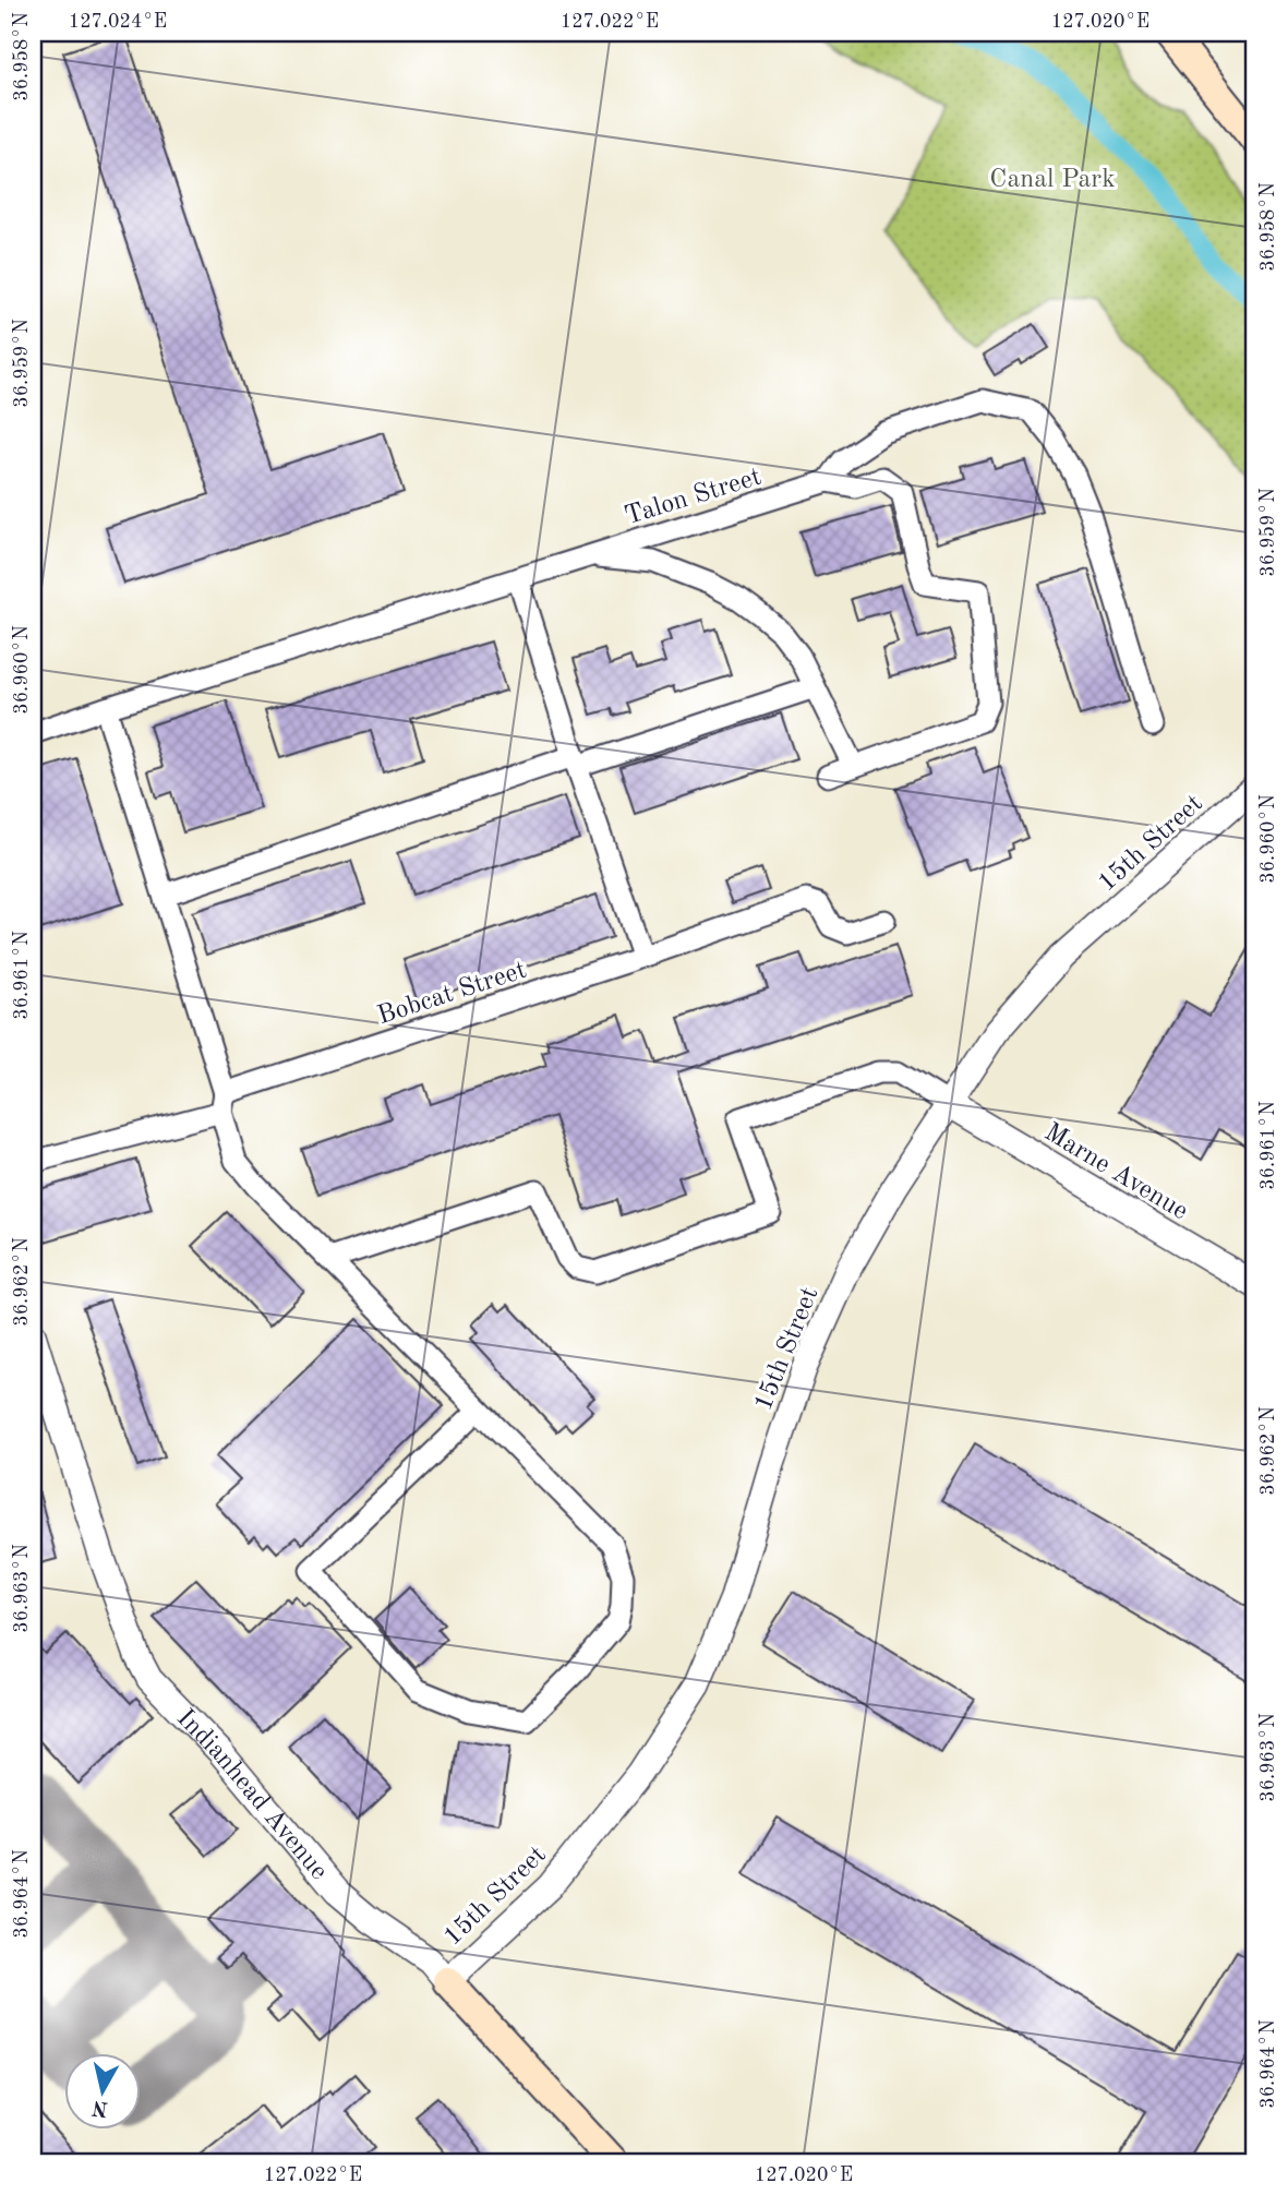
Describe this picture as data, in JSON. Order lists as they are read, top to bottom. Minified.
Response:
{"streets":{"main road":["Indianhead Avenue"],"street":["Talon Street","15th Street","Bobcat Street","Marne Avenue"]},"crossings":[["15th Street","Marne Avenue"],["15th Street","Indianhead Avenue"]],"parks":["Canal Park"],"north":"bottom","coordinates":["127.024°E","127.022°E","127.020°E","36.958°N","36.959°N","36.960°N","36.961°N","36.962°N","36.963°N","36.964°N"]}
